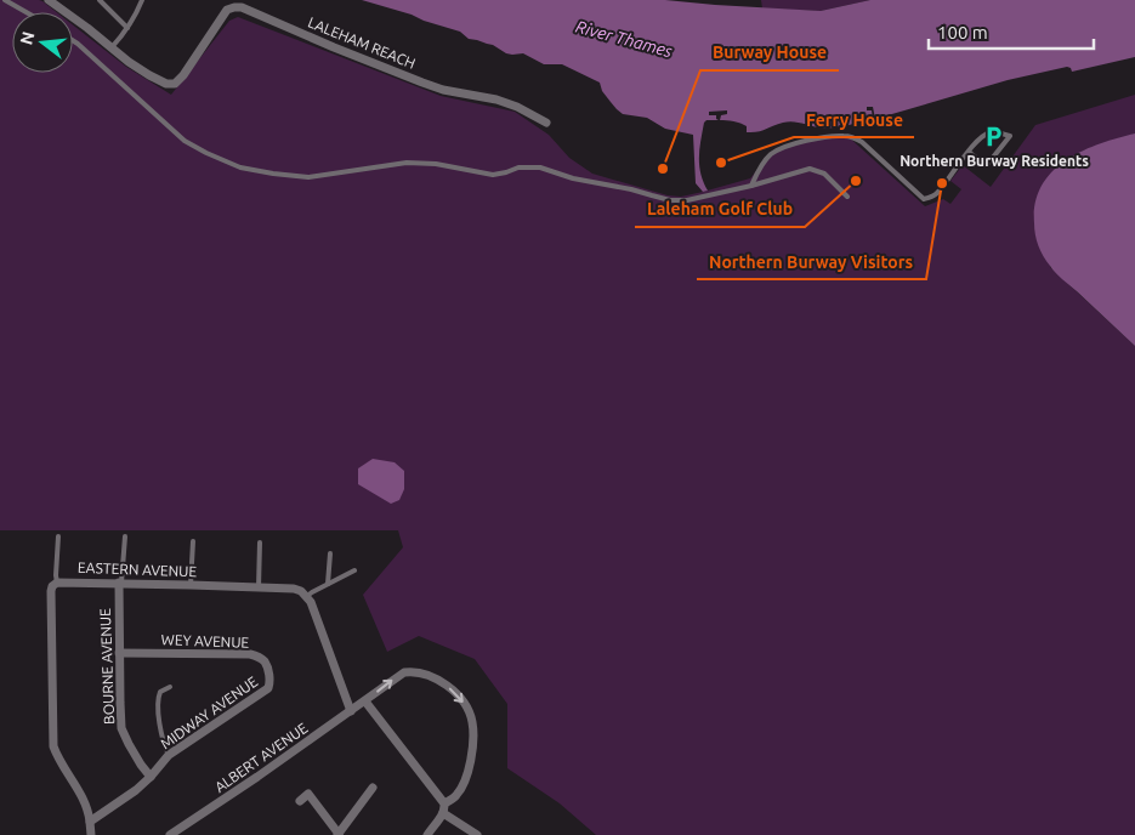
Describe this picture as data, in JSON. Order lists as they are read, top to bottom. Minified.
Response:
{"streets":{"street":["LALEHAM REACH","EASTERN AVENUE","WEY AVENUE","BOURNE AVENUE","MIDWAY AVENUE","ALBERT AVENUE"]},"crossings":[["EASTERN AVENUE","BOURNE AVENUE"],["EASTERN AVENUE","MIDWAY AVENUE"],["WEY AVENUE","BOURNE AVENUE"],["WEY AVENUE","MIDWAY AVENUE"],["BOURNE AVENUE","MIDWAY AVENUE"]],"water":["River Thames"],"places":{"parking":["Northern Burway Residents"],"other":["Ferry House","Burway House","Laleham Golf Club","Northern Burway Visitors"]},"scale_bar":"100 m","north":"left"}
